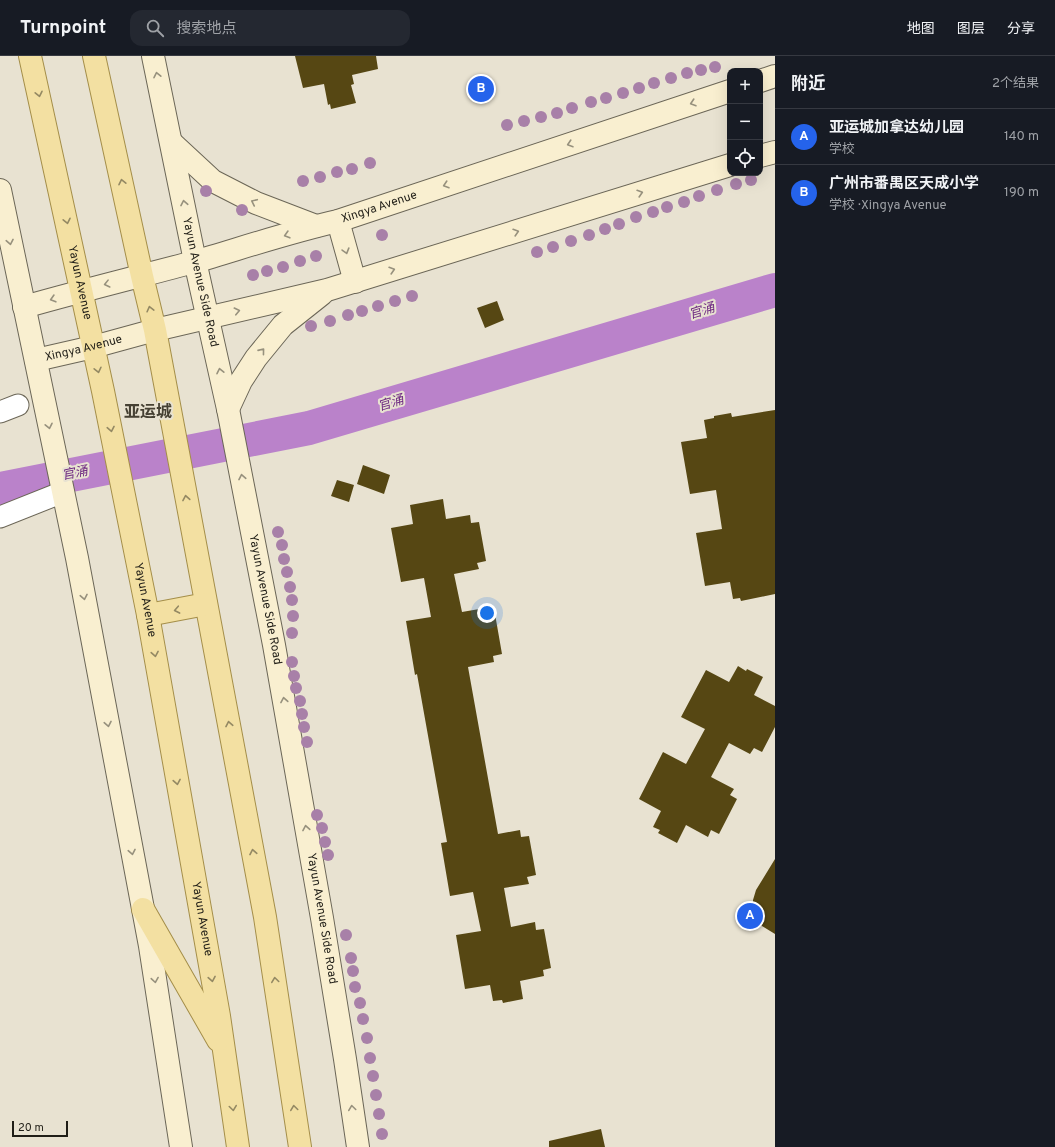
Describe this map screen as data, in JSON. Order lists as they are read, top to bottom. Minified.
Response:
{"streets":{"main road":["Xingya Avenue","Yayun Avenue","Yayun Avenue Side Road"]},"crossings":[["Xingya Avenue","Yayun Avenue"],["Xingya Avenue","Yayun Avenue Side Road"]],"districts":["亚运城"],"water":["官涌"],"scale_bar":"20 m","page":{"header":"Turnpoint","search":"搜索地点","nav":["地图","图层","分享"],"heading":["附近","2个结果"],"map_buttons":["+","−"],"pins":["B","A"],"list":[{"mark":"A","name":"亚运城加拿达幼儿园","note":"学校","value":"140 m"},{"mark":"B","name":"广州市番禺区天成小学","note":"学校 · Xingya Avenue","value":"190 m"}],"scale":"20 m"}}
